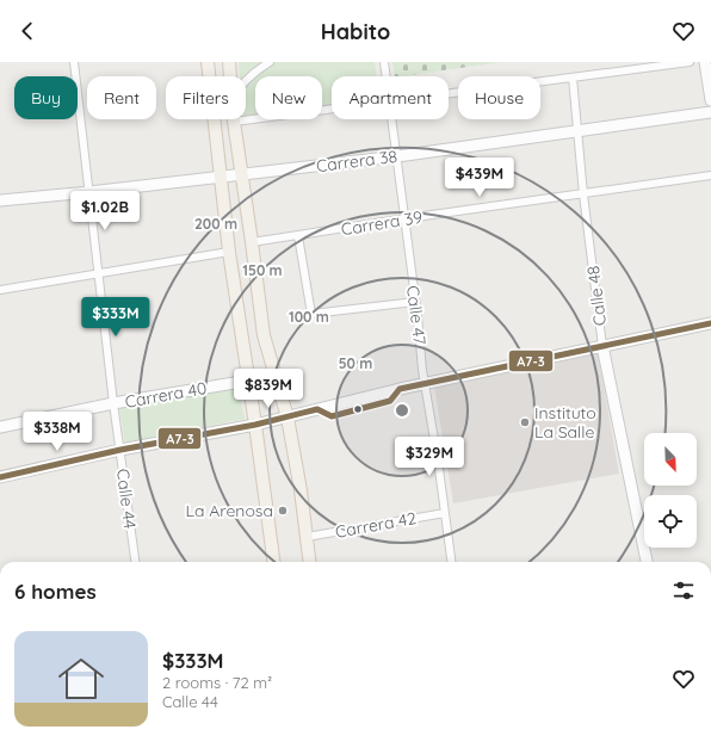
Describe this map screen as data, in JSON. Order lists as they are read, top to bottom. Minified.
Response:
{"streets":{"street":["Carrera 38","Carrera 39","Calle 48","Calle 47","Carrera 40","Calle 44","Carrera 42"]},"crossings":[["Carrera 38","Calle 48"],["Carrera 38","Calle 47"],["Carrera 38","Calle 44"],["Carrera 39","Calle 48"],["Carrera 39","Calle 47"],["Calle 47","Carrera 42"],["Carrera 40","Calle 44"]],"places":["Instituto La Salle","La Arenosa"],"lines":["transit line A7-3"],"north":"bottom right","page":{"header":"Habito","chip":["Buy","Rent","Filters","New","Apartment","House"],"price":["$439M","$1.02B","$333M","$839M","$338M","$329M"],"heading":"6 homes","list":[{"name":"$333M","note":"2 rooms · 72 m² · Calle 44"}]},"rings":["200 m","150 m","100 m","50 m"]}
